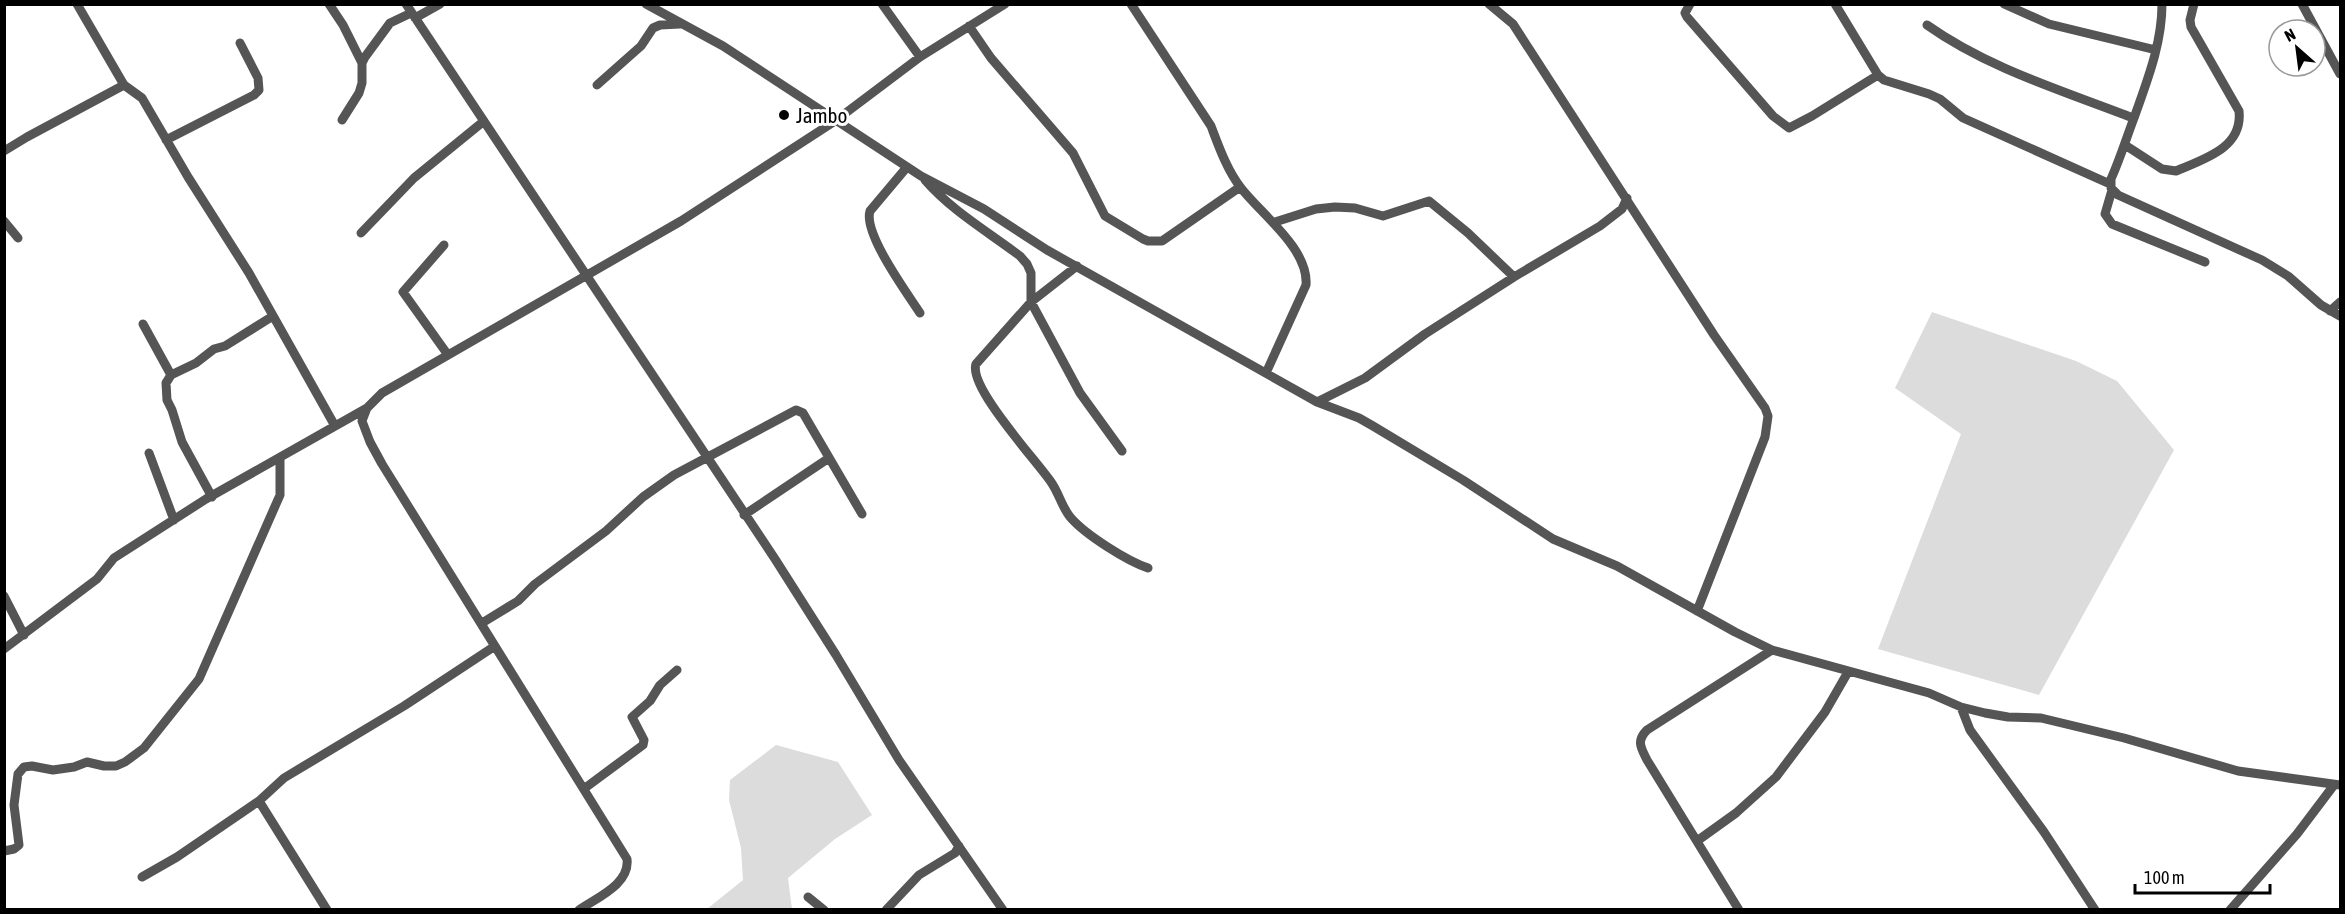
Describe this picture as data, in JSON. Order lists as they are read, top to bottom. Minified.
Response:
{"places":["Jambo"],"scale_bar":"100 m","north":"top left"}
